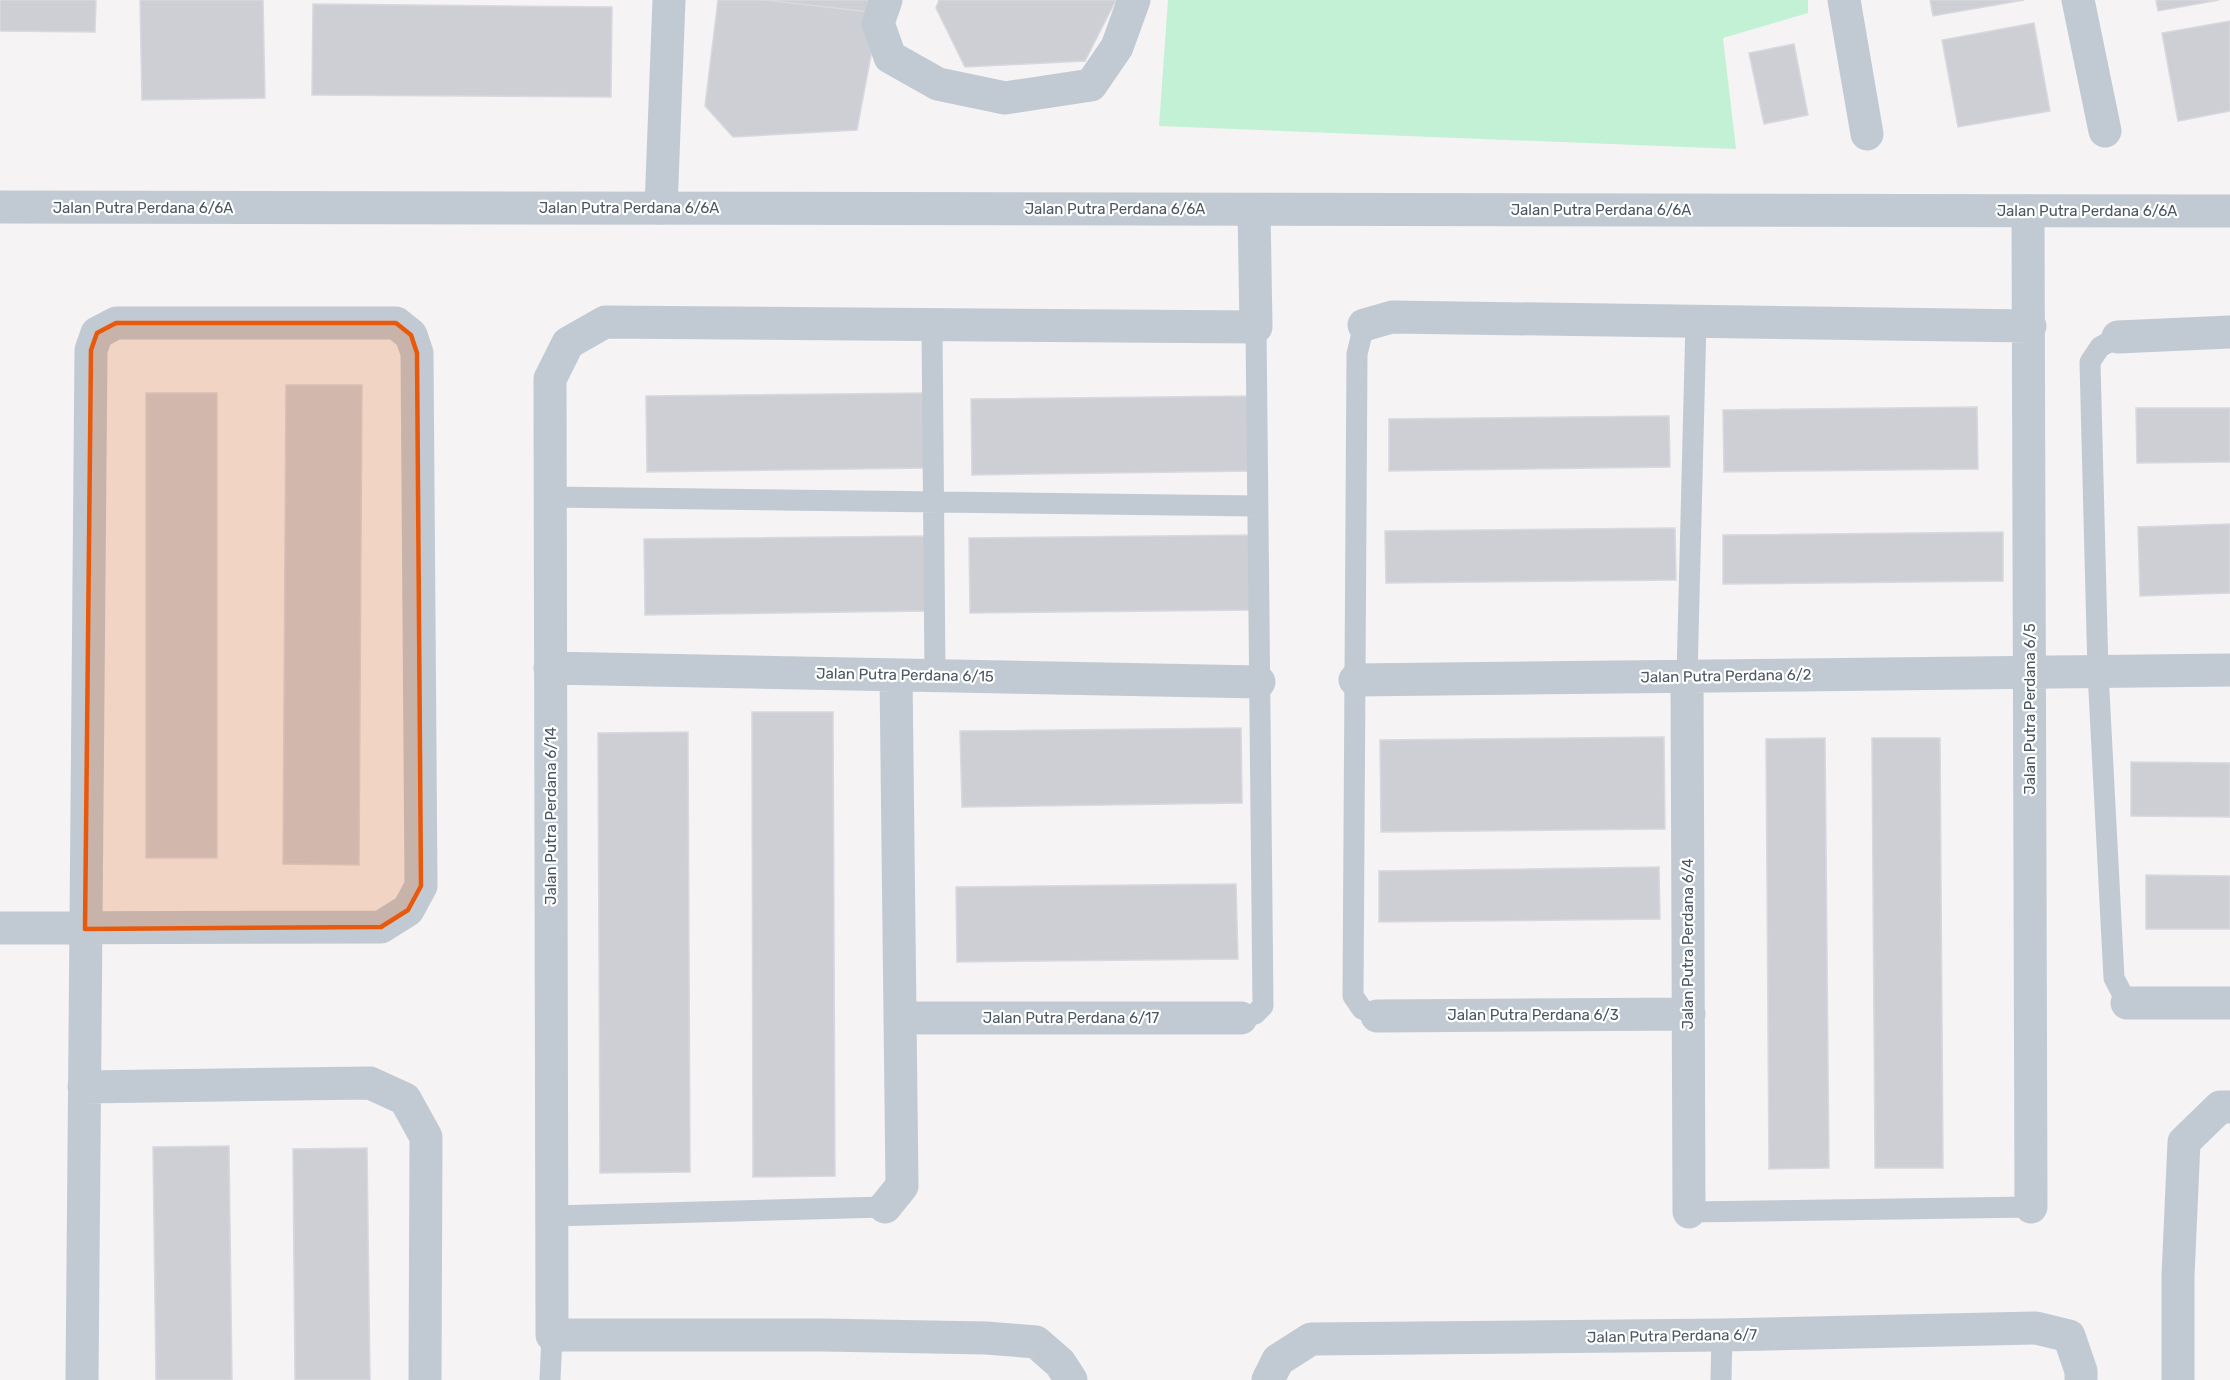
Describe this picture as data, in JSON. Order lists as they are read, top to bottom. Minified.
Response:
{"streets":{"street":["Jalan Putra Perdana 6/6A","Jalan Putra Perdana 6/15","Jalan Putra Perdana 6/2","Jalan Putra Perdana 6/5","Jalan Putra Perdana 6/14","Jalan Putra Perdana 6/4","Jalan Putra Perdana 6/3","Jalan Putra Perdana 6/17","Jalan Putra Perdana 6/7"]},"crossings":[["Jalan Putra Perdana 6/6A","Jalan Putra Perdana 6/5"],["Jalan Putra Perdana 6/15","Jalan Putra Perdana 6/14"],["Jalan Putra Perdana 6/2","Jalan Putra Perdana 6/5"],["Jalan Putra Perdana 6/2","Jalan Putra Perdana 6/4"],["Jalan Putra Perdana 6/4","Jalan Putra Perdana 6/3"]]}
